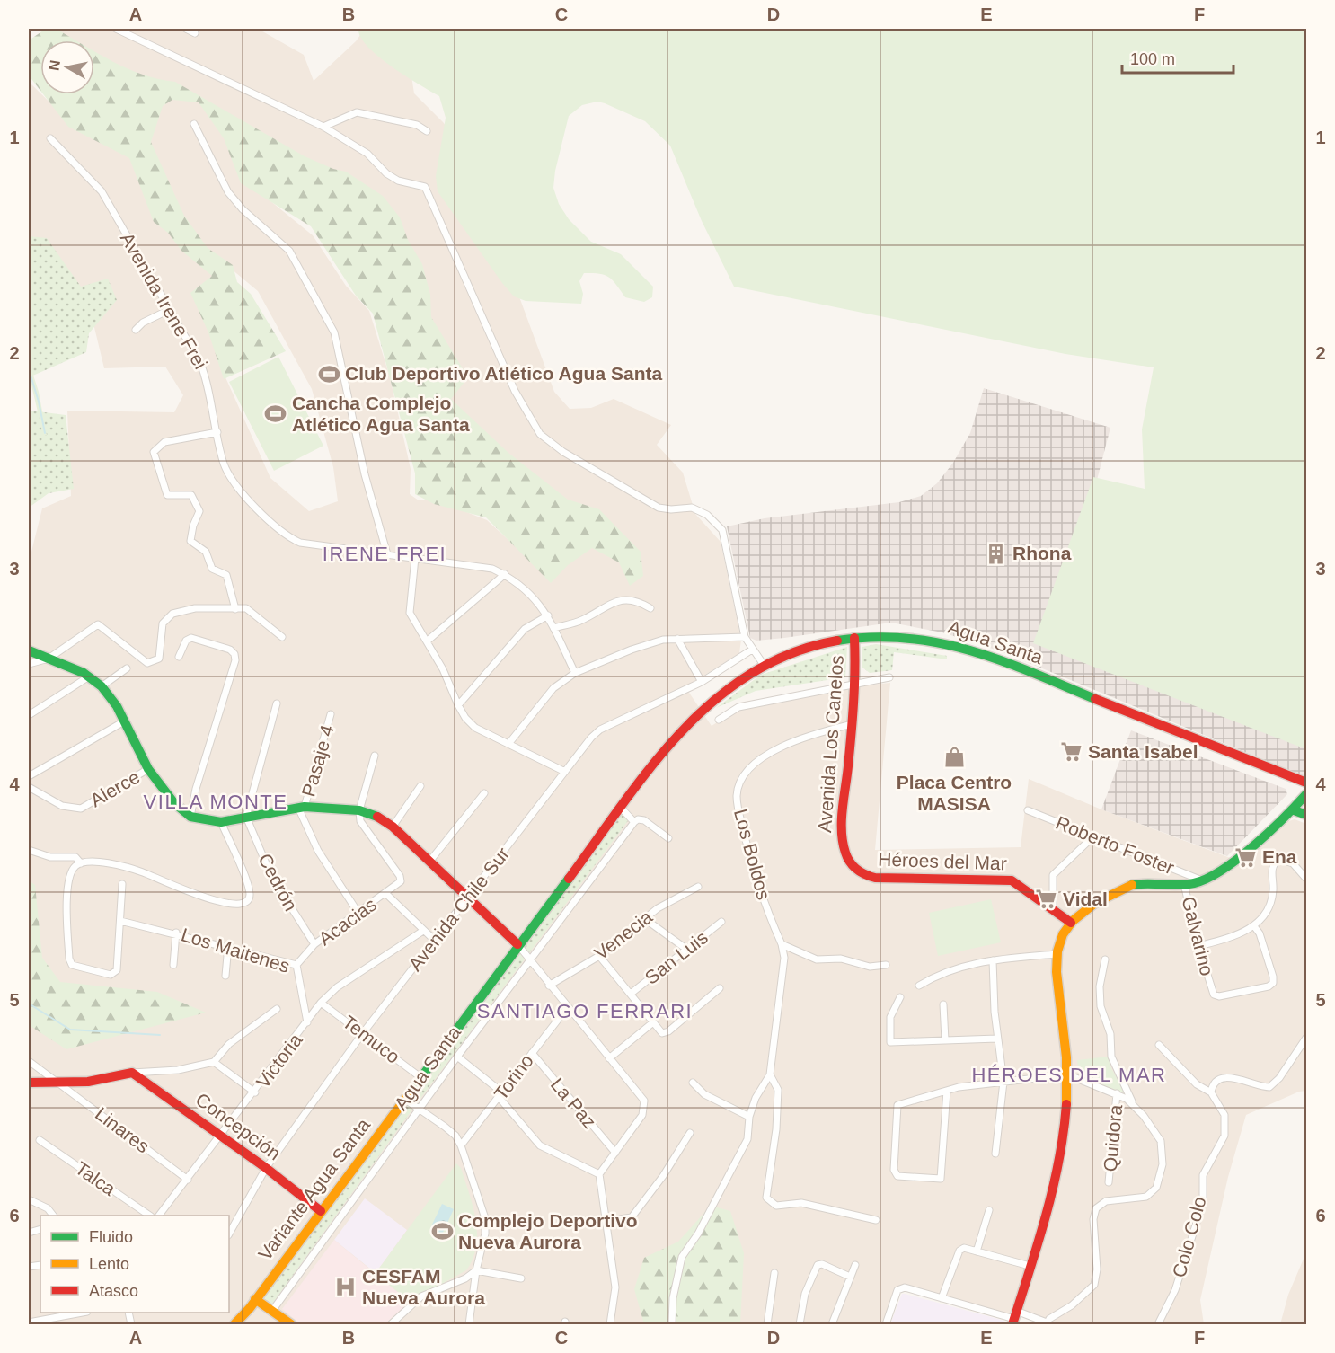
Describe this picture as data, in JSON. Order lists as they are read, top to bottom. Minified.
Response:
{"streets":{"main road":["Agua Santa","Avenida Los Canelos","Héroes del Mar","Concepción","Variante Agua Santa"],"street":["Avenida Irene Frei","Pasaje 4","Alerce","Roberto Foster","Los Boldos","Cedrón","Avenida Chile Sur","Acacias","Venecia","Galvarino","Los Maitenes","San Luis","Temuco","Victoria","Torino","La Paz","Linares","Quidora","Talca","Colo Colo"]},"crossings":[["Agua Santa","Avenida Los Canelos"],["Agua Santa","Variante Agua Santa"],["Avenida Los Canelos","Los Boldos"],["Avenida Los Canelos","Héroes del Mar"],["Cedrón","Acacias"],["Avenida Chile Sur","Temuco"],["Avenida Chile Sur","Concepción"],["Acacias","Los Maitenes"],["Los Maitenes","Victoria"],["Temuco","Victoria"],["Temuco","Variante Agua Santa"],["Victoria","Concepción"],["Victoria","Linares"],["Torino","La Paz"],["Concepción","Variante Agua Santa"]],"districts":["IRENE FREI","VILLA MONTE","SANTIAGO FERRARI","HÉROES DEL MAR"],"places":{"sports":["Club Deportivo Atlético Agua Santa","Cancha Complejo Atlético Agua Santa","Complejo Deportivo Nueva Aurora"],"building":["Rhona"],"supermarket":["Santa Isabel","Ena","Vidal"],"shop":["Placa Centro MASISA"],"hospital":["CESFAM Nueva Aurora"]},"legend":["Fluido","Lento","Atasco"],"scale_bar":"100 m","north":"left","grid":{"columns":["A","B","C","D","E","F"],"rows":["1","2","3","4","5","6"]}}
